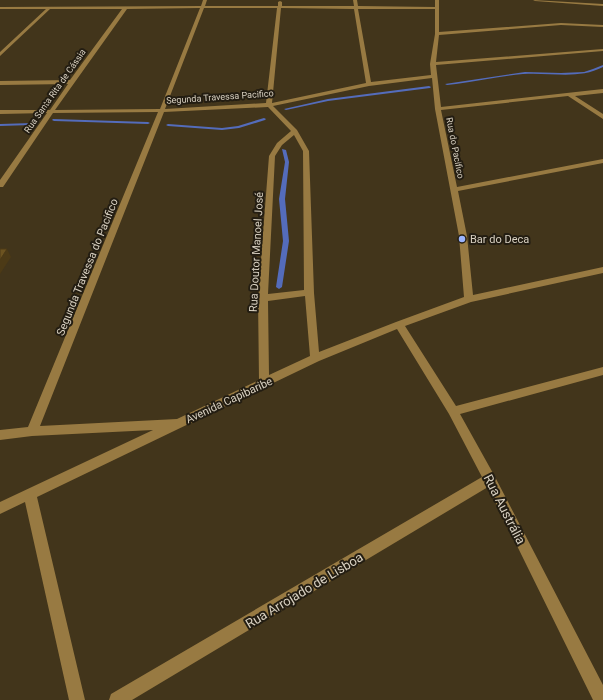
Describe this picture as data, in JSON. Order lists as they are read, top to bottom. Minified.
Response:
{"streets":{"street":["Rua Santa Rita de Cássia","Segunda Travessa Pacifico","Rua do Pacifico","Rua Doutor Manoel José","Segunda Travessa do Pacifico","Avenida Capibaribe","Rua Austrália","Rua Arrojado de Lisboa"]},"crossings":[["Rua Santa Rita de Cássia","Segunda Travessa Pacifico"],["Segunda Travessa Pacifico","Rua do Pacifico"],["Segunda Travessa Pacifico","Segunda Travessa do Pacifico"],["Rua do Pacifico","Avenida Capibaribe"],["Rua Doutor Manoel José","Avenida Capibaribe"],["Segunda Travessa do Pacifico","Avenida Capibaribe"],["Avenida Capibaribe","Rua Austrália"],["Rua Austrália","Rua Arrojado de Lisboa"]],"places":["Bar do Deca"]}
